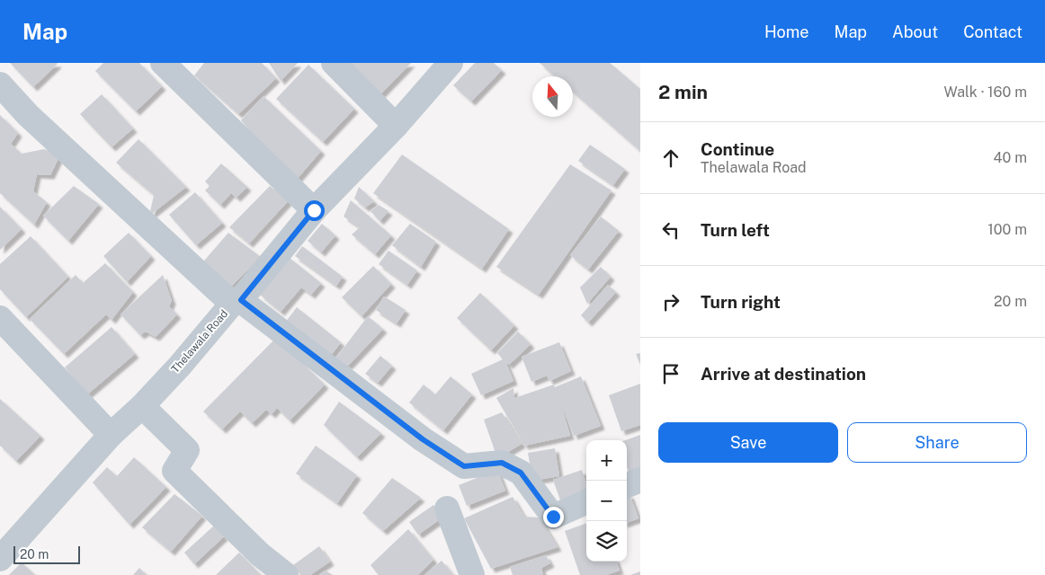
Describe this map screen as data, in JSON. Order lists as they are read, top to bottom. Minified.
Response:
{"streets":{"street":["Thelawala Road"]},"scale_bar":"20 m","north":"top","page":{"header":"Map","nav":["Home","Map","About","Contact"],"heading":["2 min","Walk · 160 m"],"list":[["Continue","Thelawala Road","40 m"],["Turn left","100 m"],["Turn right","20 m"],"Arrive at destination"],"buttons":["Save","Share"],"map_buttons":["+","−"],"scale":"20 m"}}
